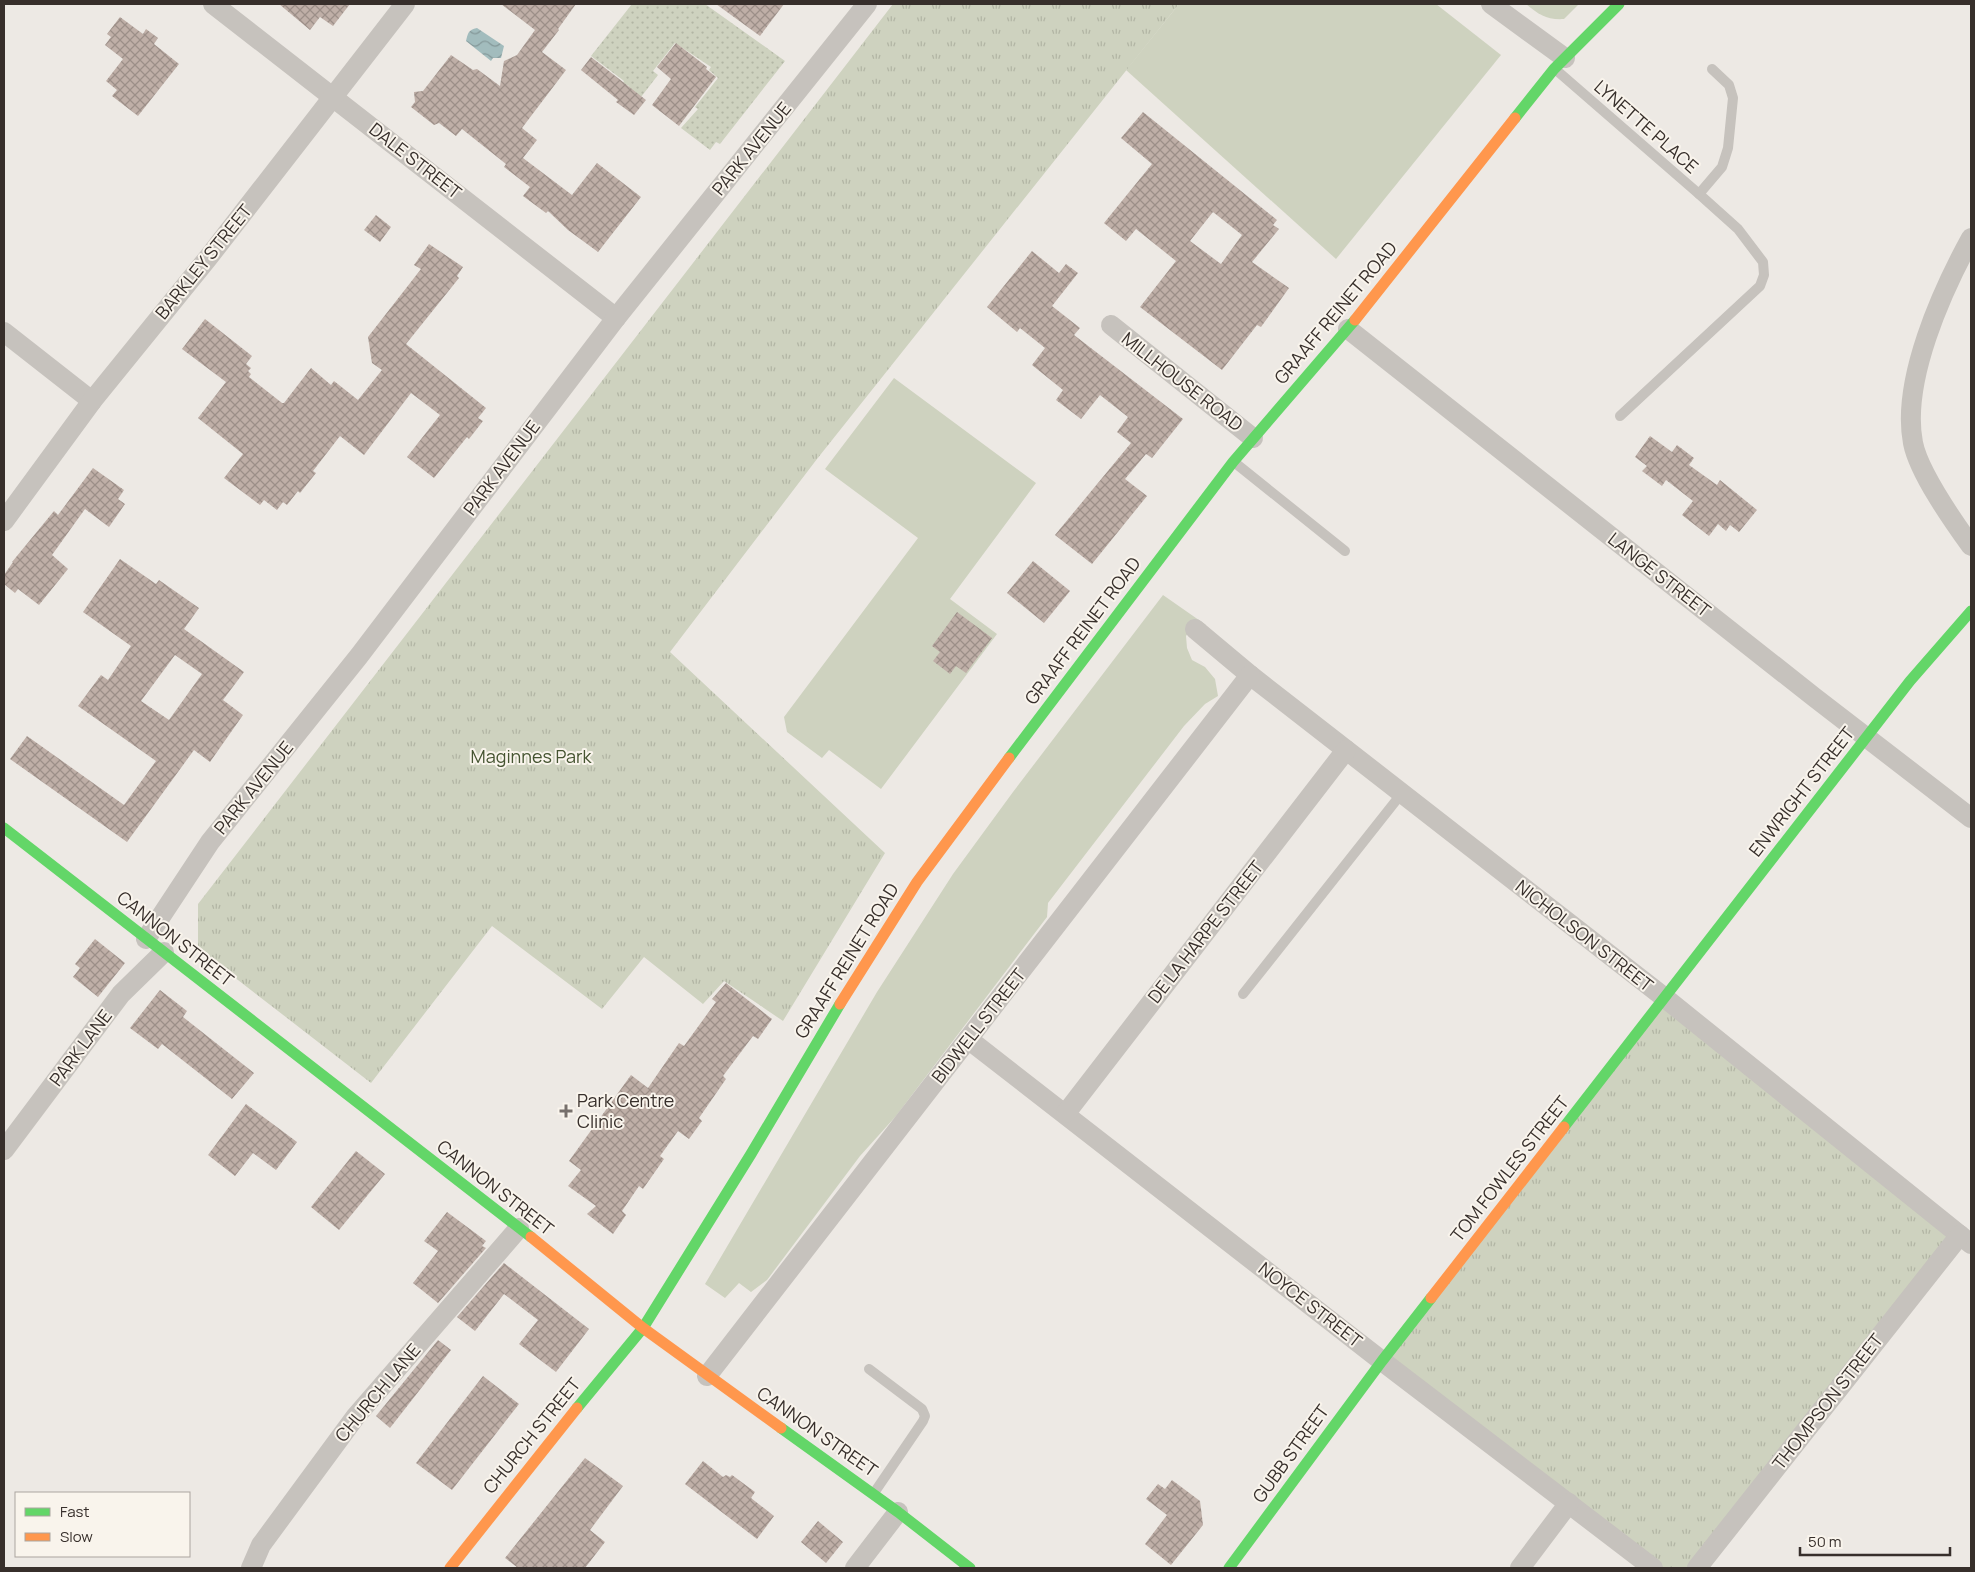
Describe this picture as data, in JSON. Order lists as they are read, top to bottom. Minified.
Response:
{"streets":{"street":["PARK AVENUE","DALE STREET","BARKLEY STREET","GRAAFF REINET ROAD","MILLHOUSE ROAD","LANGE STREET","ENWRIGHT STREET","DE LA HARPE STREET","NICHOLSON STREET","CANNON STREET","BIDWELL STREET","PARK LANE","TOM FOWLES STREET","NOYCE STREET","CHURCH LANE","THOMPSON STREET","CHURCH STREET","GUBB STREET"],"lane":["LYNETTE PLACE"]},"crossings":[["LYNETTE PLACE","GRAAFF REINET ROAD"],["PARK AVENUE","DALE STREET"],["PARK AVENUE","CANNON STREET"],["DALE STREET","BARKLEY STREET"],["GRAAFF REINET ROAD","MILLHOUSE ROAD"],["GRAAFF REINET ROAD","LANGE STREET"],["GRAAFF REINET ROAD","CANNON STREET"],["GRAAFF REINET ROAD","CHURCH STREET"],["LANGE STREET","ENWRIGHT STREET"],["ENWRIGHT STREET","NICHOLSON STREET"],["ENWRIGHT STREET","TOM FOWLES STREET"],["DE LA HARPE STREET","NICHOLSON STREET"],["DE LA HARPE STREET","NOYCE STREET"],["NICHOLSON STREET","BIDWELL STREET"],["NICHOLSON STREET","TOM FOWLES STREET"],["NICHOLSON STREET","THOMPSON STREET"],["CANNON STREET","BIDWELL STREET"],["CANNON STREET","PARK LANE"],["CANNON STREET","CHURCH LANE"],["CANNON STREET","CHURCH STREET"],["BIDWELL STREET","NOYCE STREET"],["TOM FOWLES STREET","NOYCE STREET"],["TOM FOWLES STREET","GUBB STREET"],["NOYCE STREET","GUBB STREET"]],"parks":["Maginnes Park"],"places":{"health":["Park Centre Clinic"]},"legend":["Fast","Slow"],"scale_bar":"50 m"}
